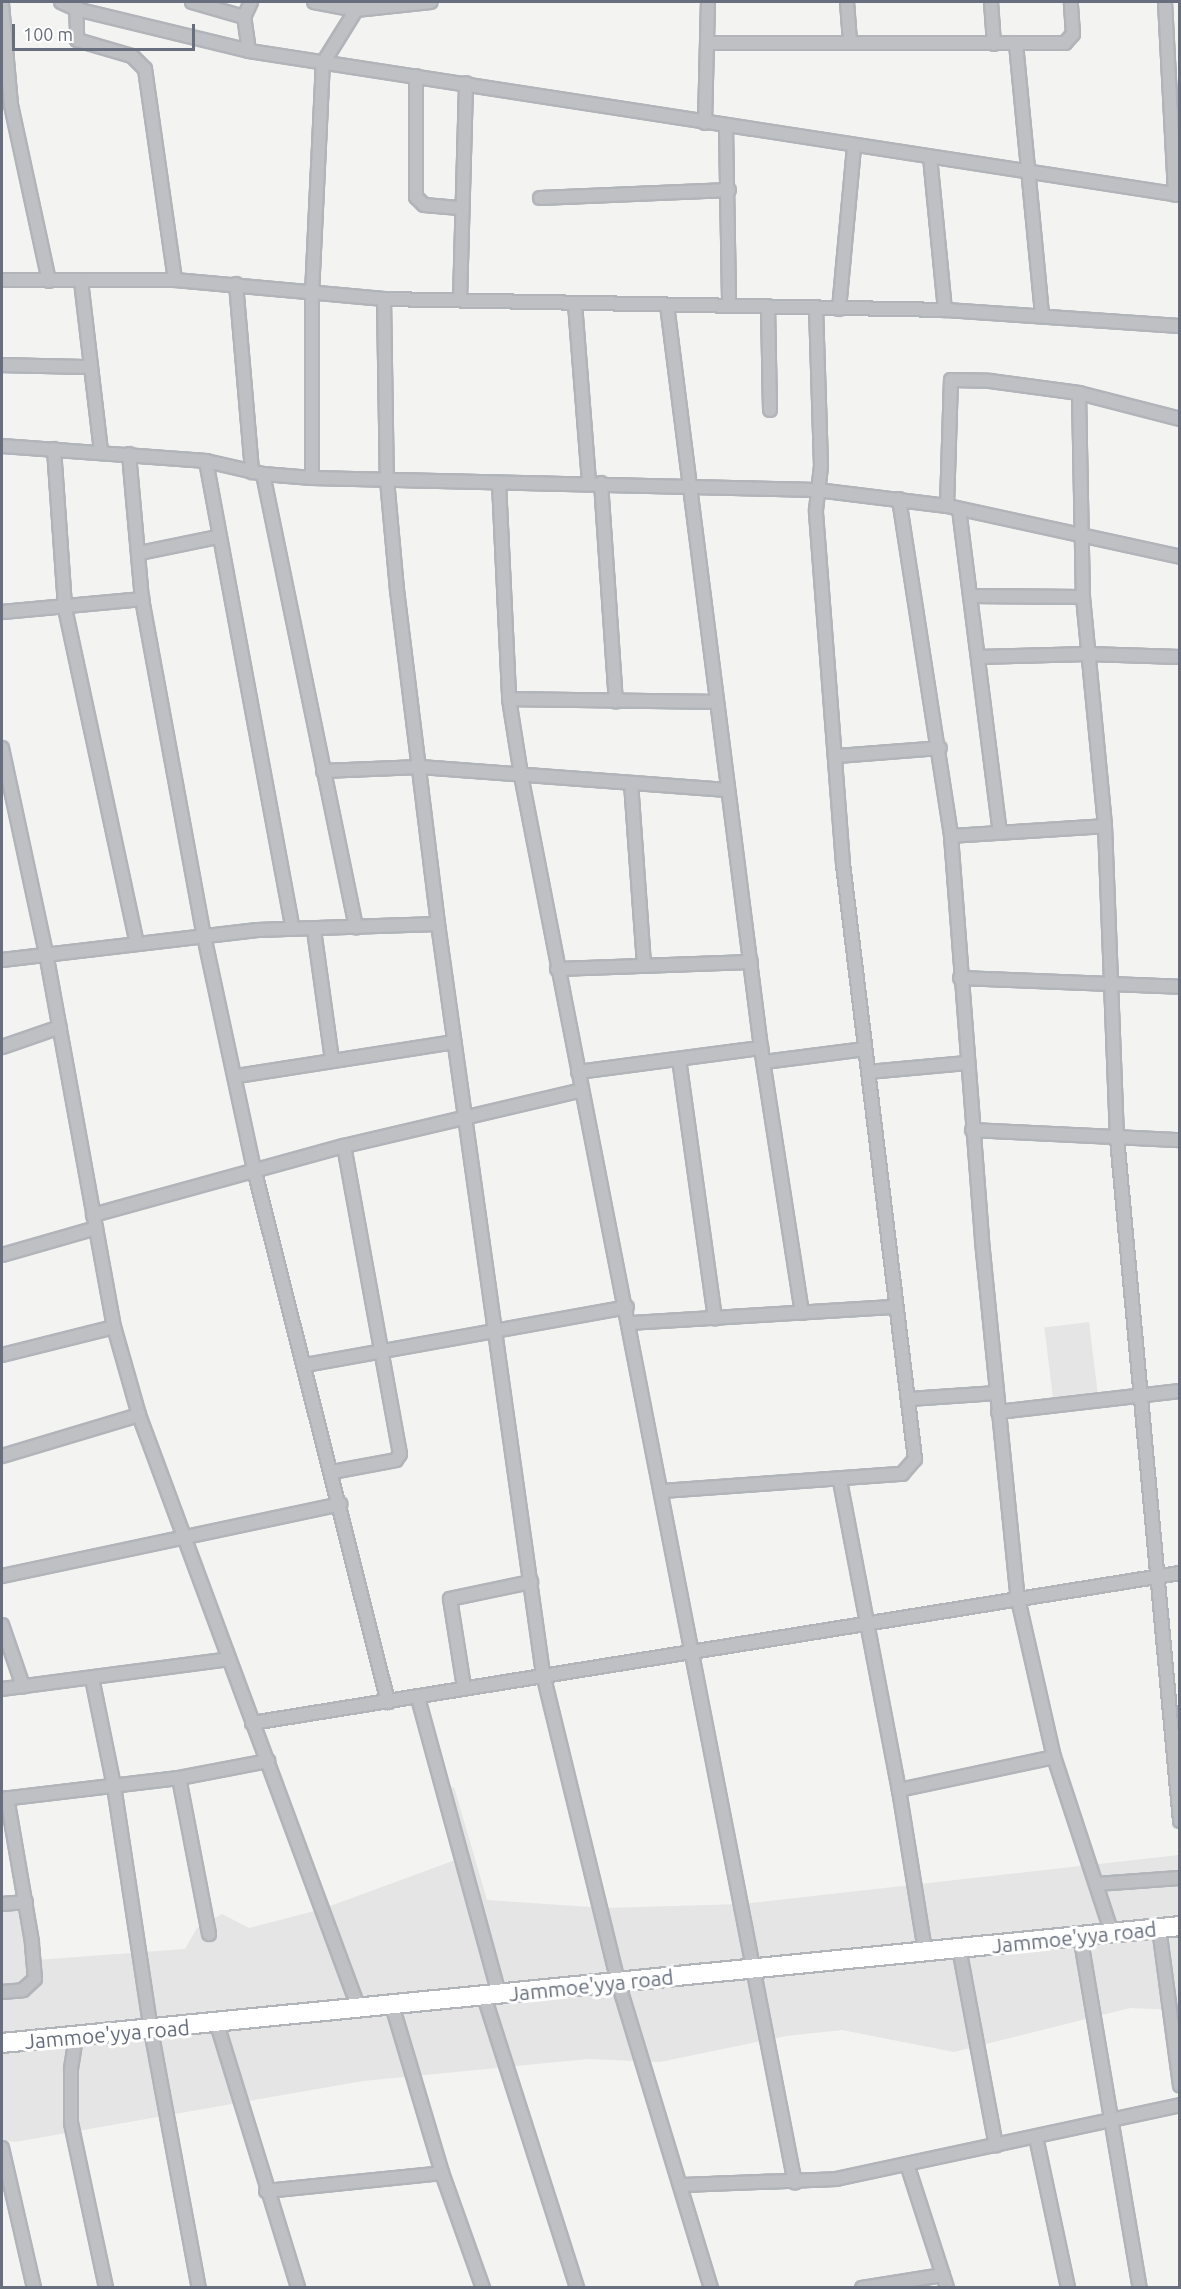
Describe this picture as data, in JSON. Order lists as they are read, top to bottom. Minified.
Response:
{"streets":{"main road":["Jammoe'yya road"]},"scale_bar":"100 m"}
